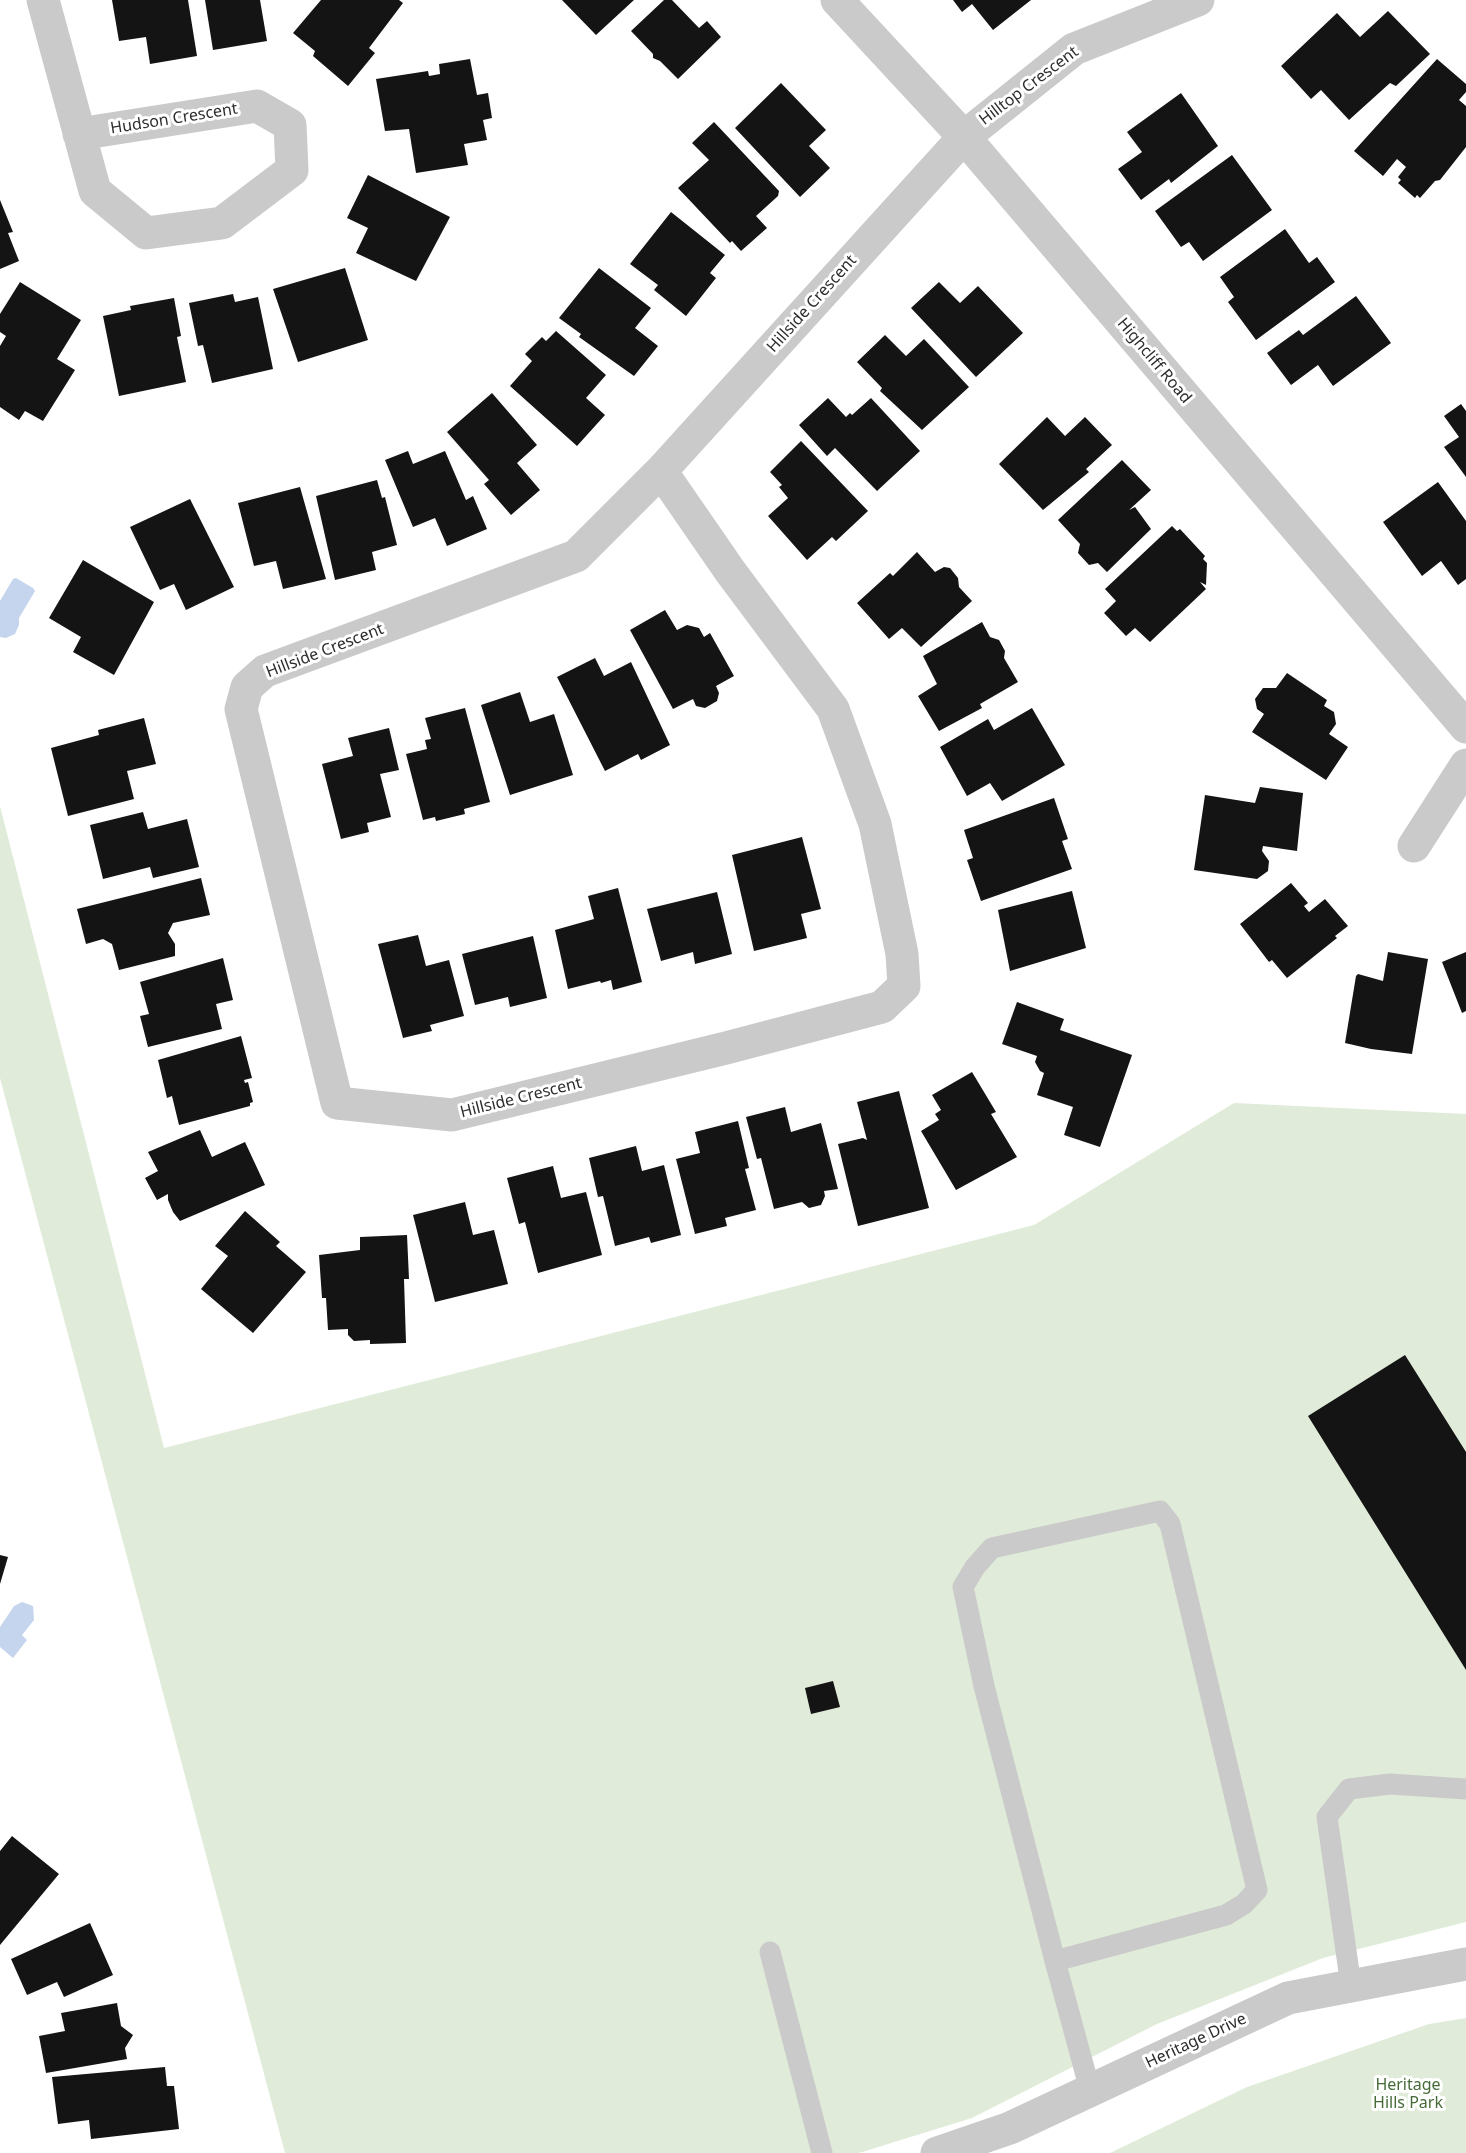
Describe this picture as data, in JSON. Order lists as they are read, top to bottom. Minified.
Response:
{"streets":{"street":["Hilltop Crescent","Hudson Crescent","Hillside Crescent","Highcliff Road","Heritage Drive"]},"crossings":[["Hilltop Crescent","Hillside Crescent"],["Hilltop Crescent","Highcliff Road"],["Hillside Crescent","Highcliff Road"]],"parks":["Heritage Hills Park"]}
